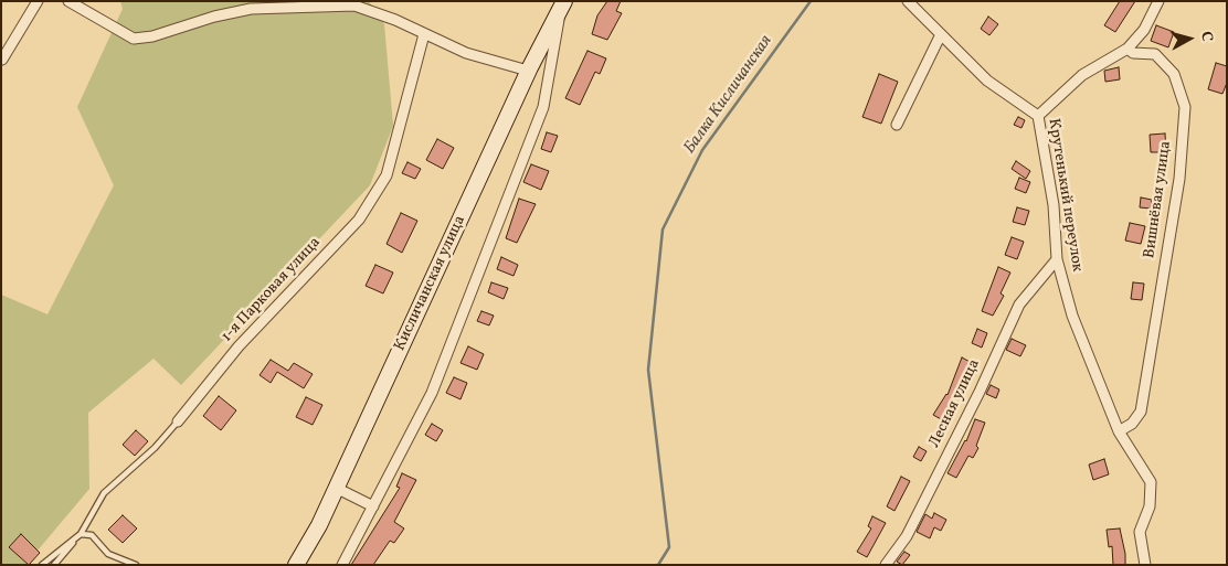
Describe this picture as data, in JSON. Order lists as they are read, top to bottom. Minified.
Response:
{"streets":{"street":["Крутенький переулок","Вишнёвая улица","Кисличанская улица","1-я Парковая улица","Лесная улица"]},"crossings":[["Крутенький переулок","Вишнёвая улица"],["Крутенький переулок","Лесная улица"]],"water":["Балка Кисличанская"],"north":"right"}
